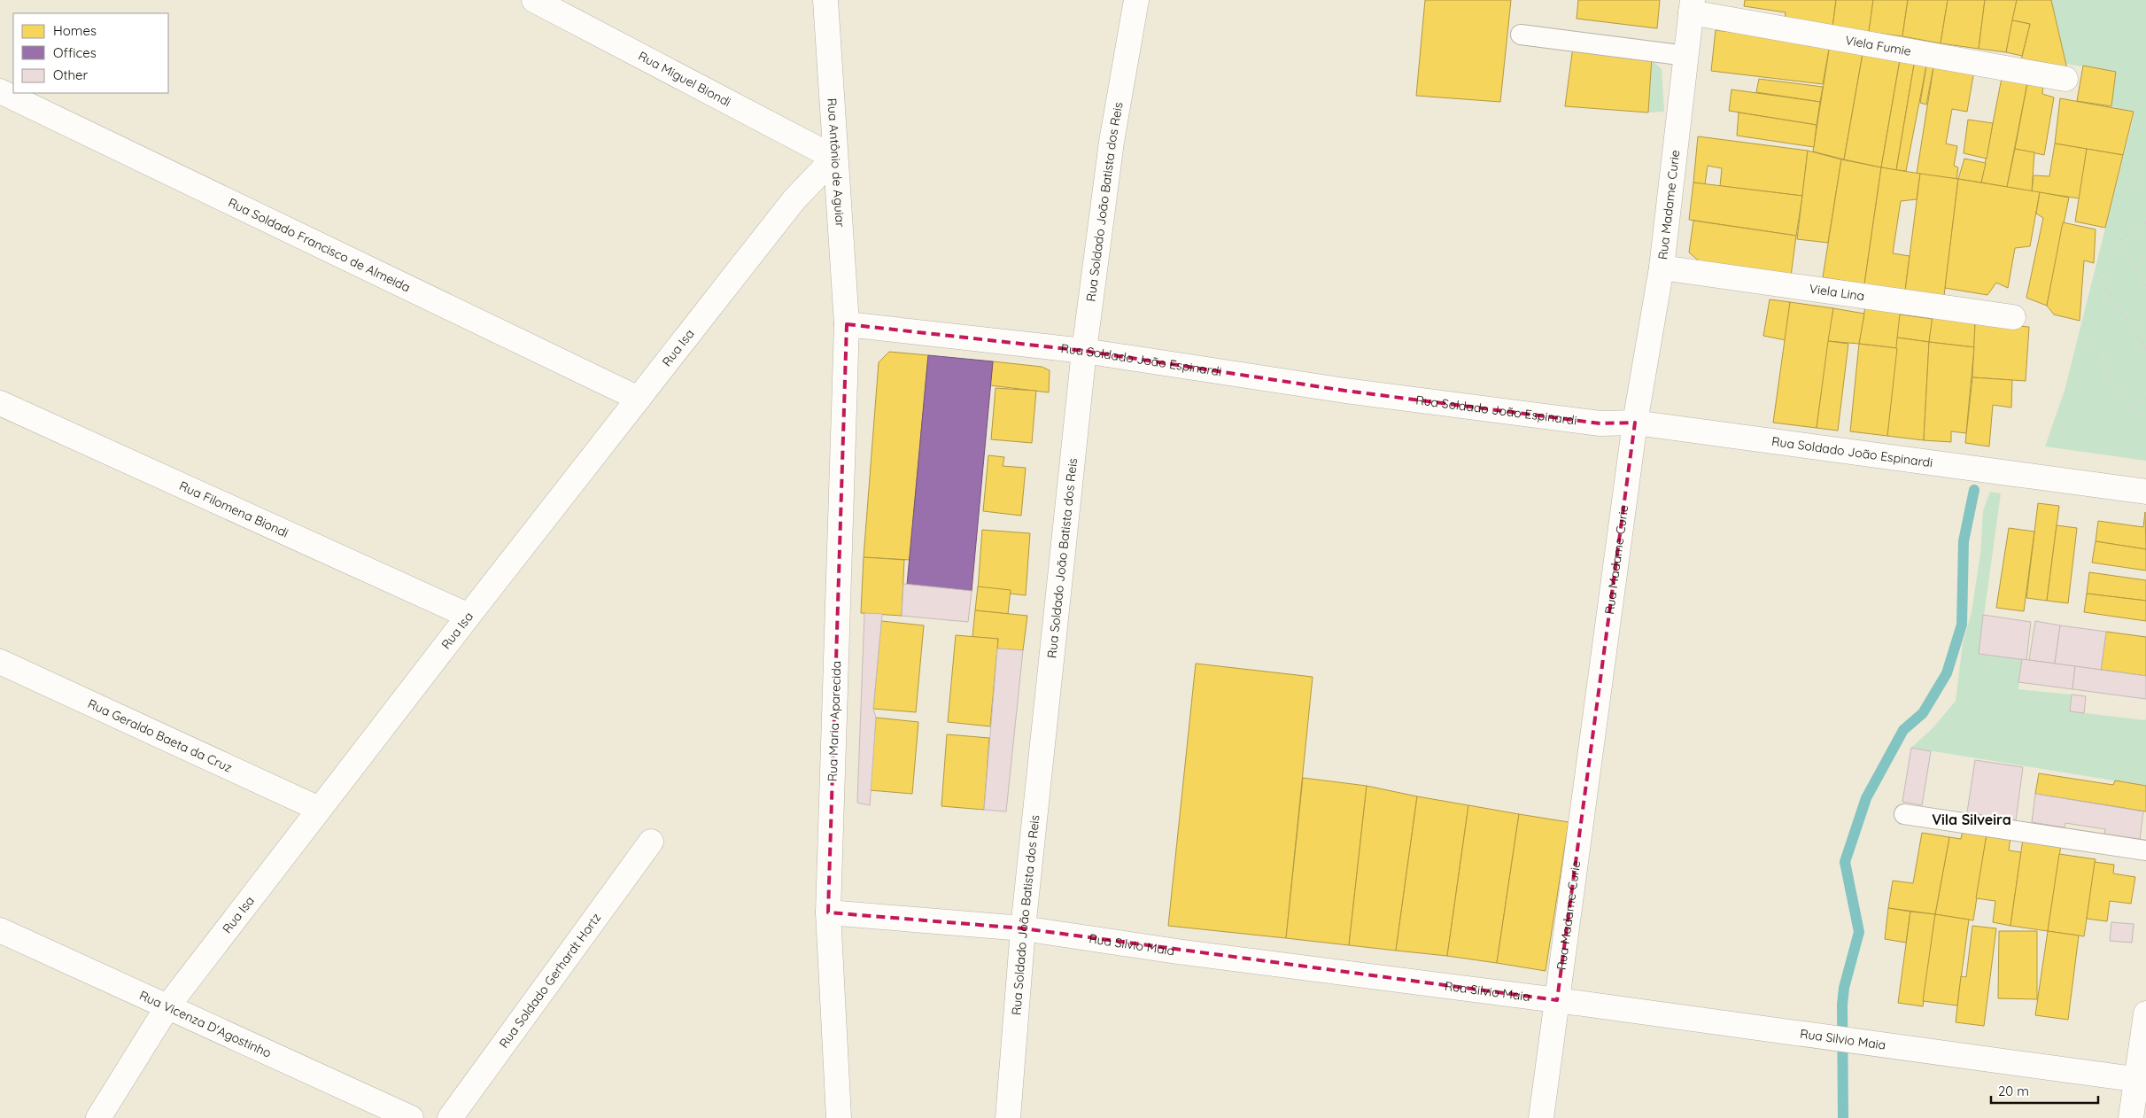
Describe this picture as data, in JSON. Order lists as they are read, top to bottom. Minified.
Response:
{"streets":{"street":["Viela Fumie","Rua Miguel Biondi","Rua Antônio de Aguiar","Rua Soldado João Batista dos Reis","Rua Madame Curie","Rua Soldado Francisco de Almeida","Viela Lina","Rua Isa","Rua Soldado João Espinardi","Rua Filomena Biondi","Rua Maria Aparecida","Rua Geraldo Baeta da Cruz","Rua Silvio Maia","Rua Soldado Gerhardt Hortz","Rua Vicenza D'Agostinho"]},"crossings":[["Viela Fumie","Rua Madame Curie"],["Rua Miguel Biondi","Rua Antônio de Aguiar"],["Rua Miguel Biondi","Rua Isa"],["Rua Antônio de Aguiar","Rua Isa"],["Rua Antônio de Aguiar","Rua Soldado João Espinardi"],["Rua Antônio de Aguiar","Rua Maria Aparecida"],["Rua Soldado João Batista dos Reis","Rua Soldado João Espinardi"],["Rua Soldado João Batista dos Reis","Rua Silvio Maia"],["Rua Madame Curie","Viela Lina"],["Rua Madame Curie","Rua Soldado João Espinardi"],["Rua Madame Curie","Rua Silvio Maia"],["Rua Soldado Francisco de Almeida","Rua Isa"],["Rua Isa","Rua Filomena Biondi"],["Rua Isa","Rua Geraldo Baeta da Cruz"],["Rua Isa","Rua Vicenza D'Agostinho"],["Rua Soldado João Espinardi","Rua Maria Aparecida"],["Rua Maria Aparecida","Rua Silvio Maia"]],"districts":["Vila Silveira"],"legend":["Homes","Offices","Other"],"scale_bar":"20 m"}
